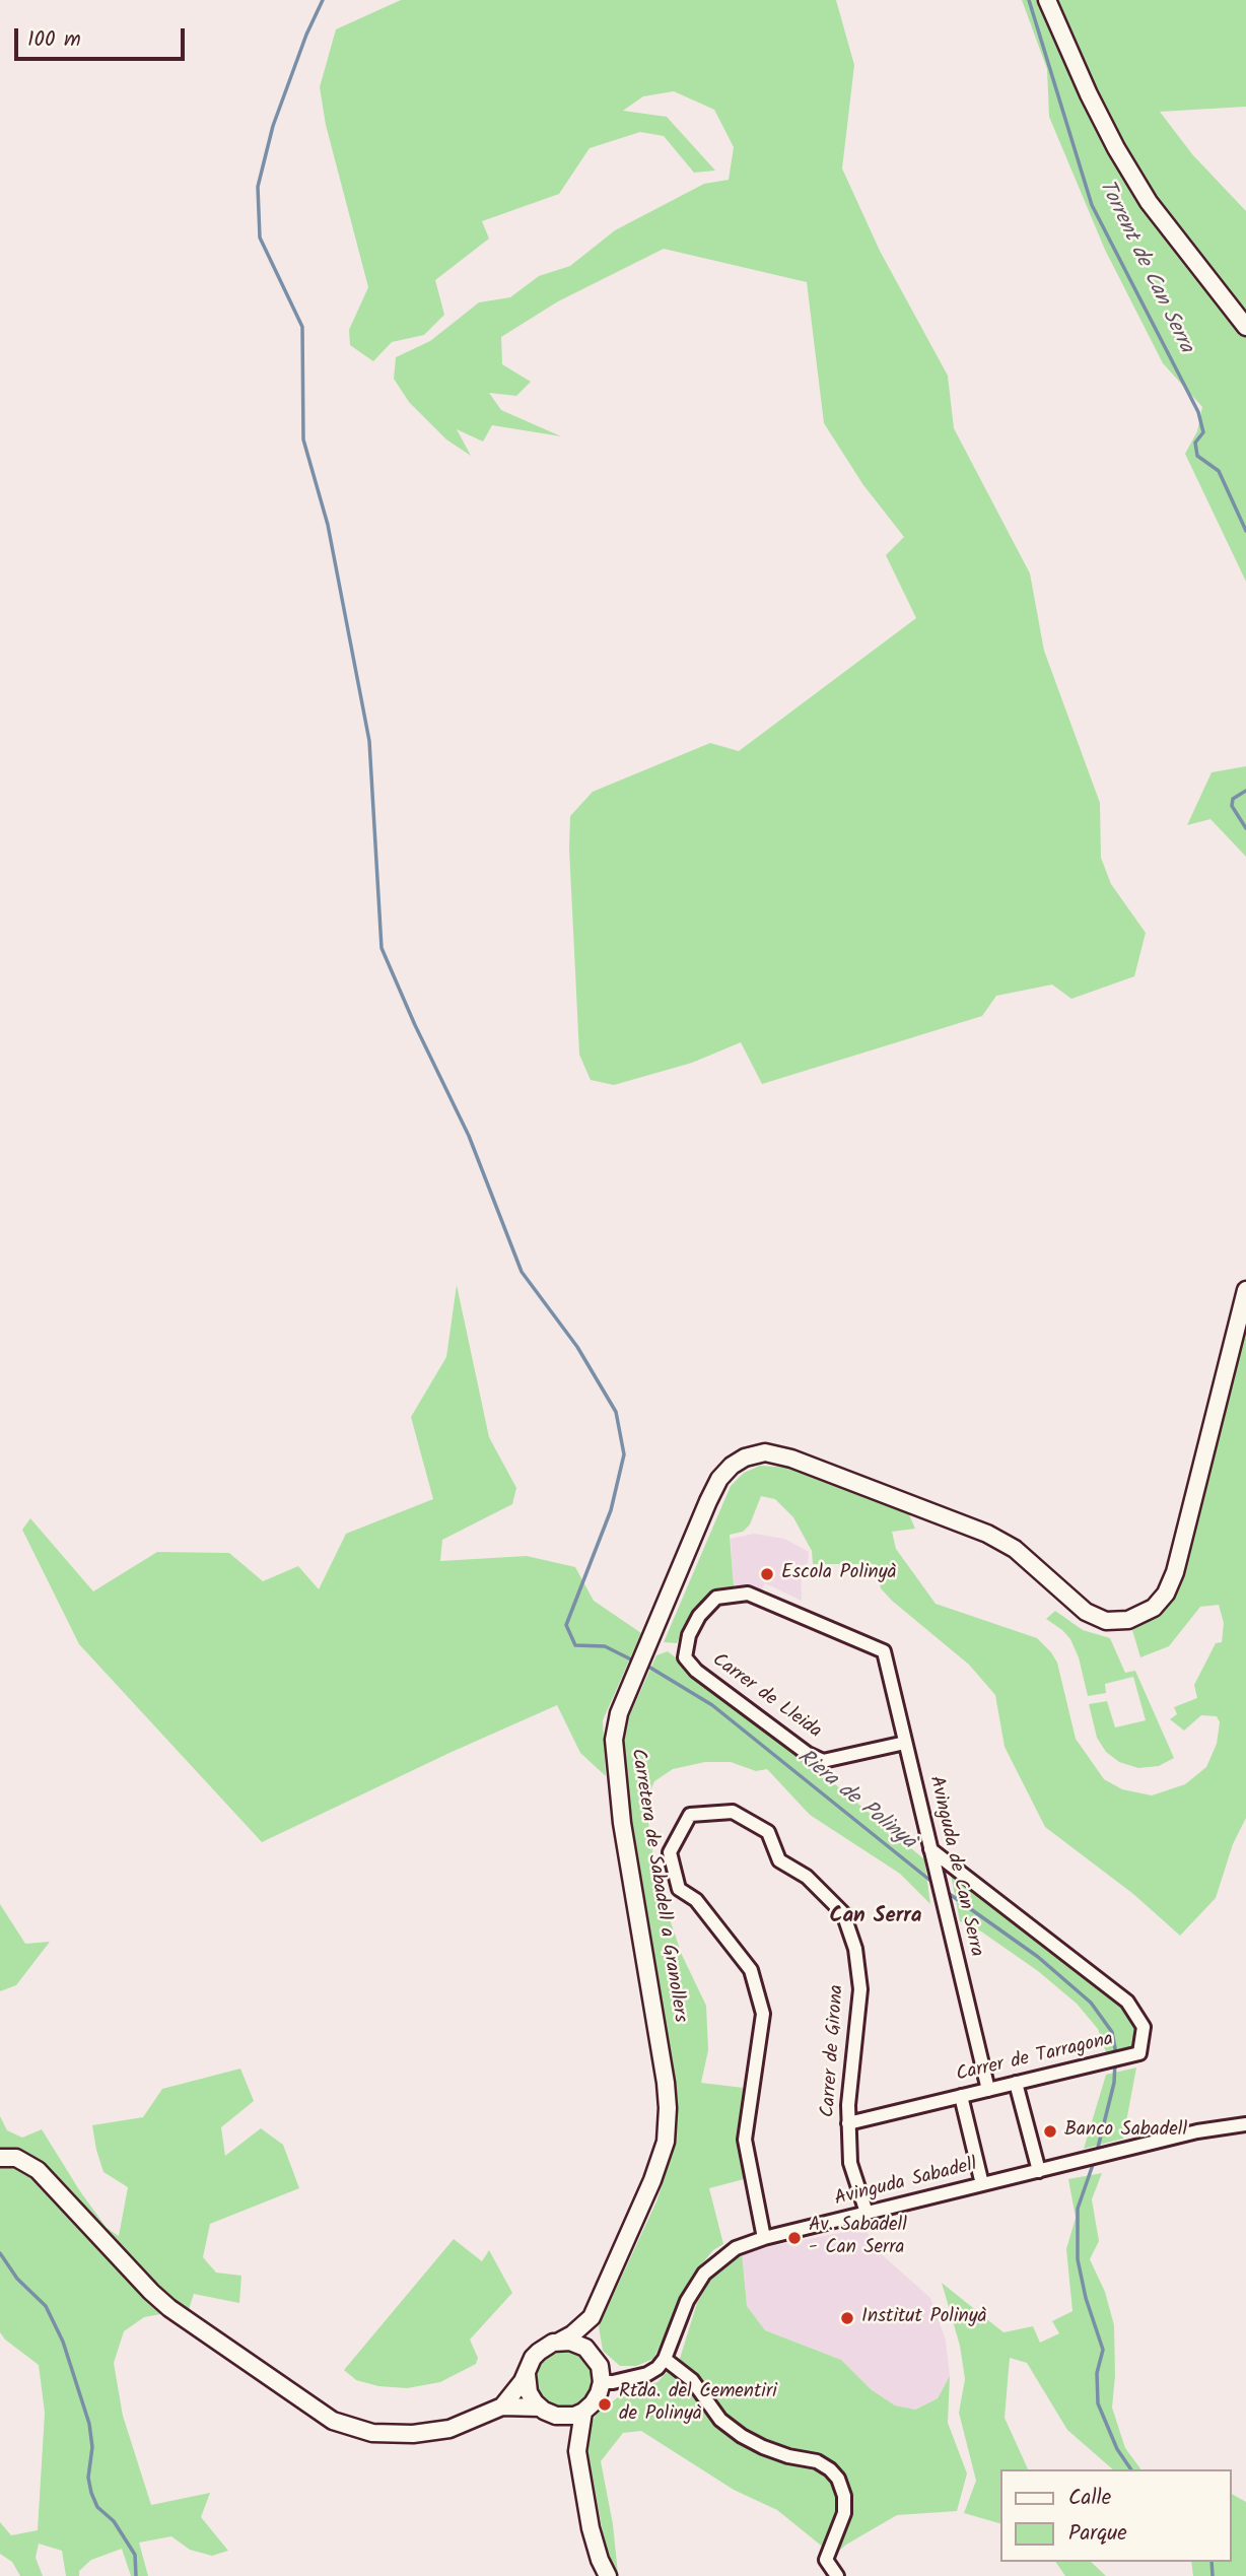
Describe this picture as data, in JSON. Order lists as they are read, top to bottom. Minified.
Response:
{"streets":{"main road":["Carretera de Sabadell a Granollers"],"street":["Carrer de Lleida","Avinguda de Can Serra","Carrer de Girona","Carrer de Tarragona","Avinguda Sabadell"]},"crossings":[["Carrer de Lleida","Avinguda de Can Serra"],["Avinguda de Can Serra","Carrer de Tarragona"],["Carrer de Girona","Carrer de Tarragona"],["Carrer de Girona","Avinguda Sabadell"]],"districts":["Can Serra"],"water":["Torrent de Can Serra","Riera de Polinyà"],"places":["Escola Polinyà","Banco Sabadell","Av. Sabadell - Can Serra","Institut Polinyà","Rtda. del Cementiri de Polinyà"],"legend":["Calle","Parque"],"scale_bar":"100 m"}
